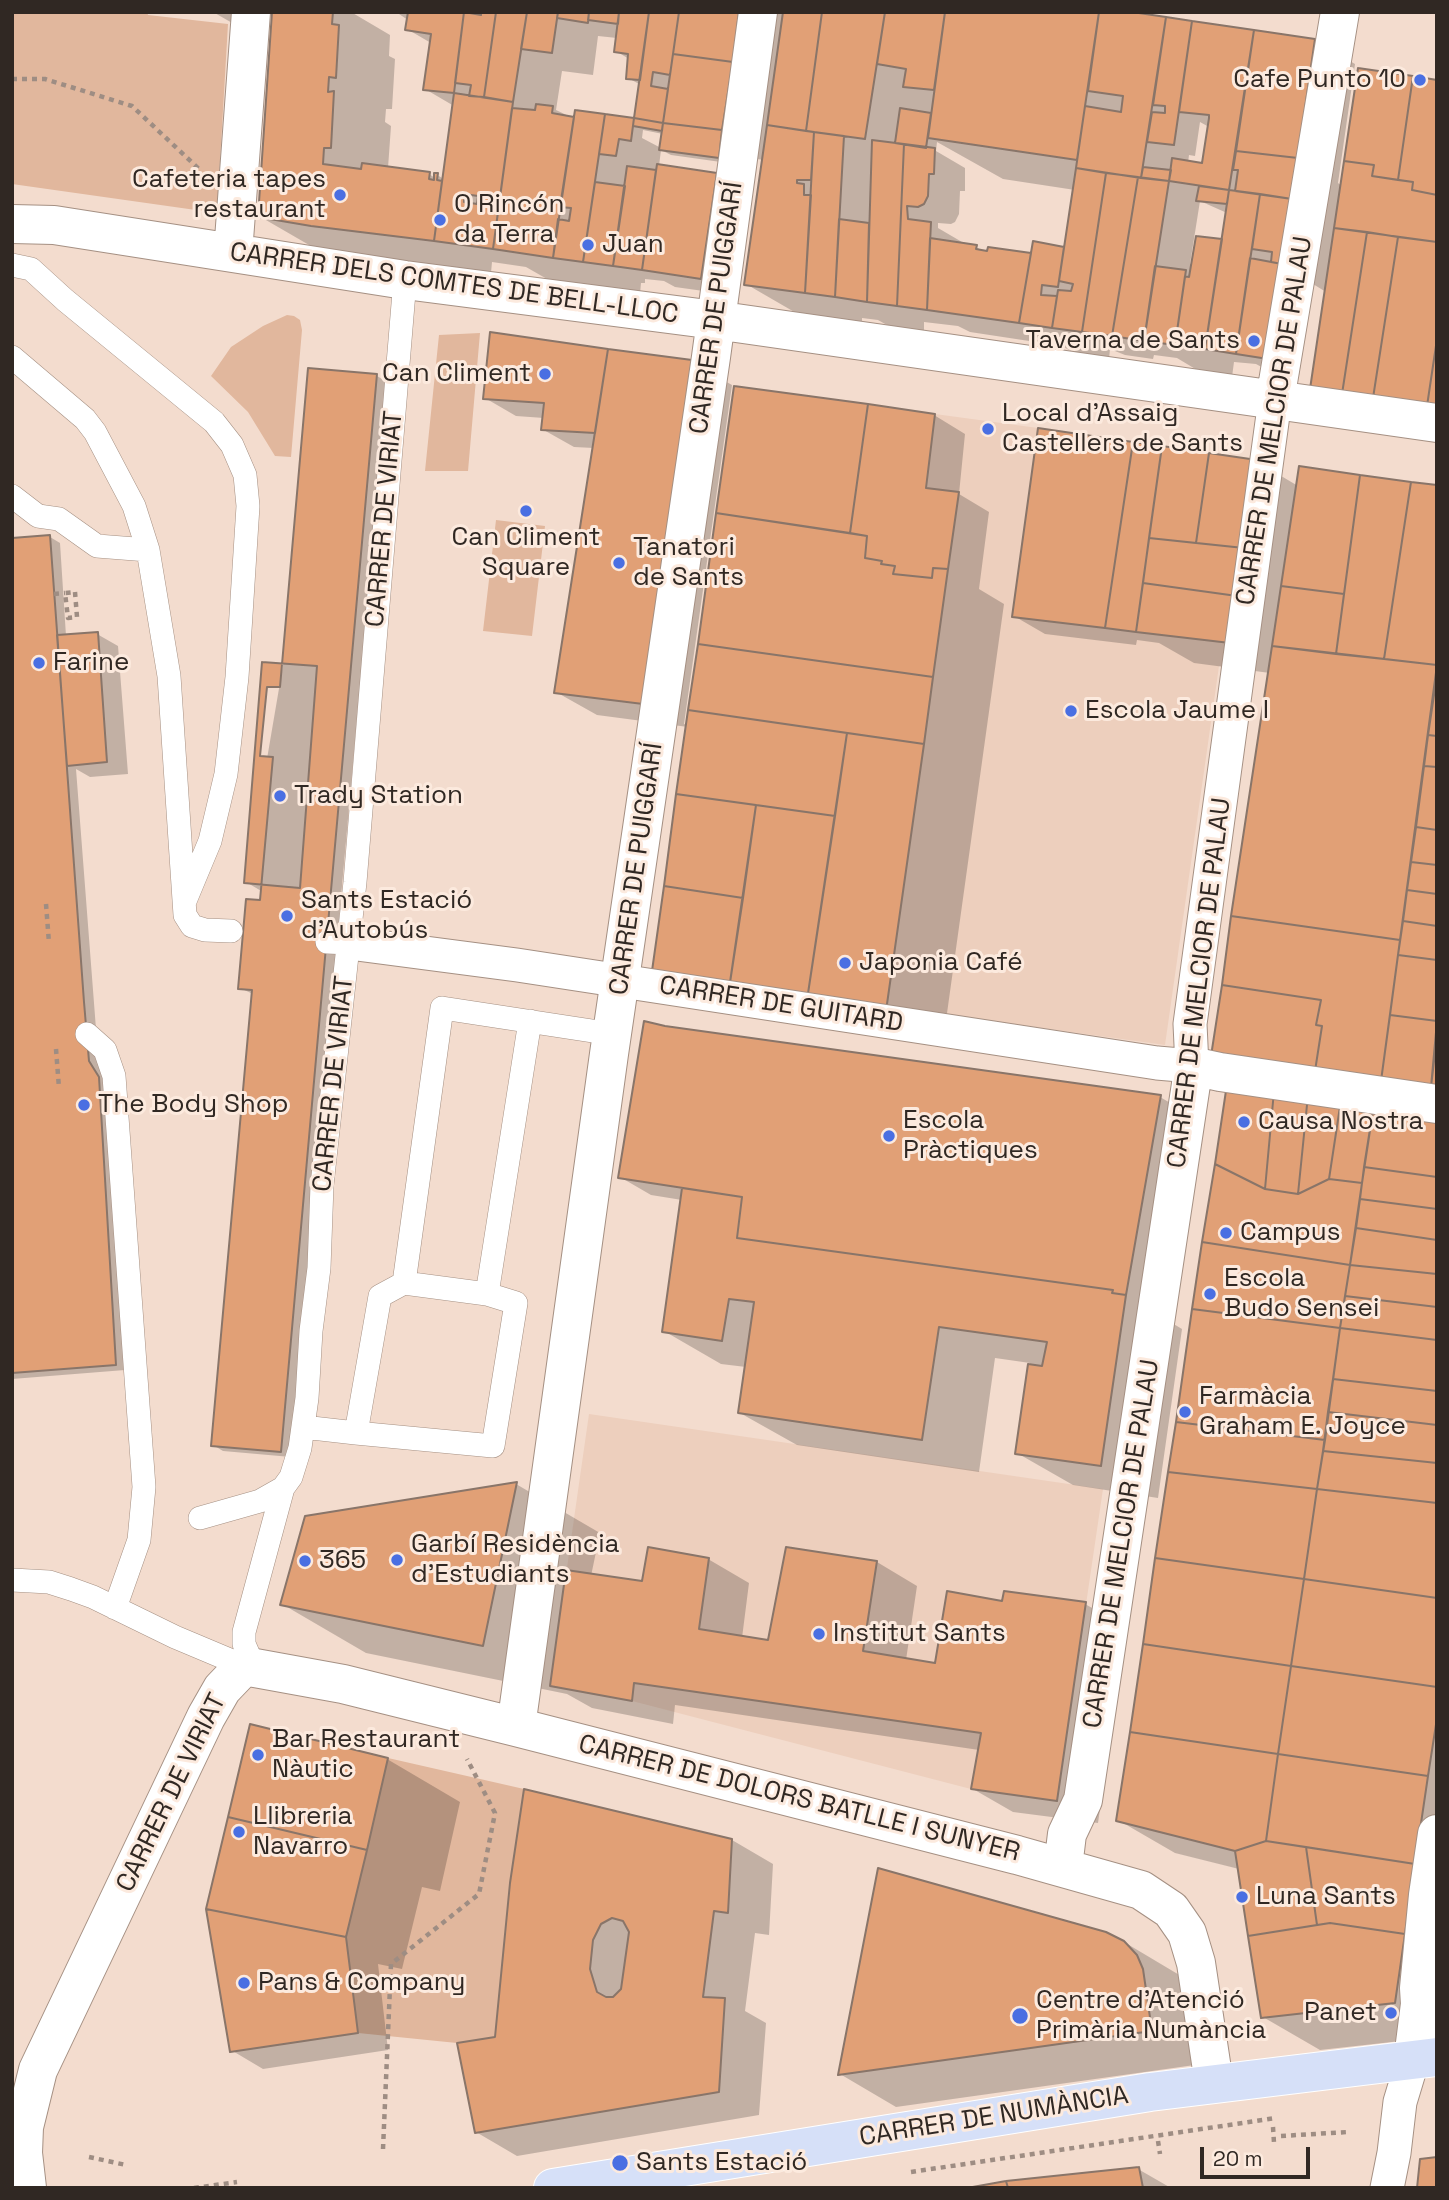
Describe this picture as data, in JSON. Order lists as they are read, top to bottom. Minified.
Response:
{"streets":{"main road":["CARRER DE NUMÀNCIA"],"street":["CARRER DELS COMTES DE BELL-LLOC","CARRER DE PUIGGARÍ","CARRER DE MELCIOR DE PALAU","CARRER DE VIRIAT","CARRER DE GUITARD","CARRER DE DOLORS BATLLE I SUNYER"]},"crossings":[["CARRER DELS COMTES DE BELL-LLOC","CARRER DE PUIGGARÍ"],["CARRER DELS COMTES DE BELL-LLOC","CARRER DE MELCIOR DE PALAU"],["CARRER DELS COMTES DE BELL-LLOC","CARRER DE VIRIAT"],["CARRER DE PUIGGARÍ","CARRER DE GUITARD"],["CARRER DE PUIGGARÍ","CARRER DE DOLORS BATLLE I SUNYER"],["CARRER DE MELCIOR DE PALAU","CARRER DE GUITARD"],["CARRER DE MELCIOR DE PALAU","CARRER DE DOLORS BATLLE I SUNYER"],["CARRER DE VIRIAT","CARRER DE GUITARD"],["CARRER DE VIRIAT","CARRER DE DOLORS BATLLE I SUNYER"],["CARRER DE DOLORS BATLLE I SUNYER","CARRER DE NUMÀNCIA"]],"places":["Cafe Punto 10","Cafeteria tapes restaurant","O Rincón da Terra","Juan","Taverna de Sants","Can Climent","Local d'Assaig Castellers de Sants","Can Climent Square","Tanatori de Sants","Farine","Escola Jaume I","Trady Station","Sants Estació d'Autobús","Japonia Café","The Body Shop","Causa Nostra","Escola Pràctiques","Campus","Escola Budo Sensei","Farmàcia Graham E. Joyce","Garbí Residència d'Estudiants","365","Institut Sants","Bar Restaurant Nàutic","Llibreria Navarro","Luna Sants","Pans & Company","Panet","Centre d'Atenció Primària Numància","Sants Estació"],"scale_bar":"20 m"}
